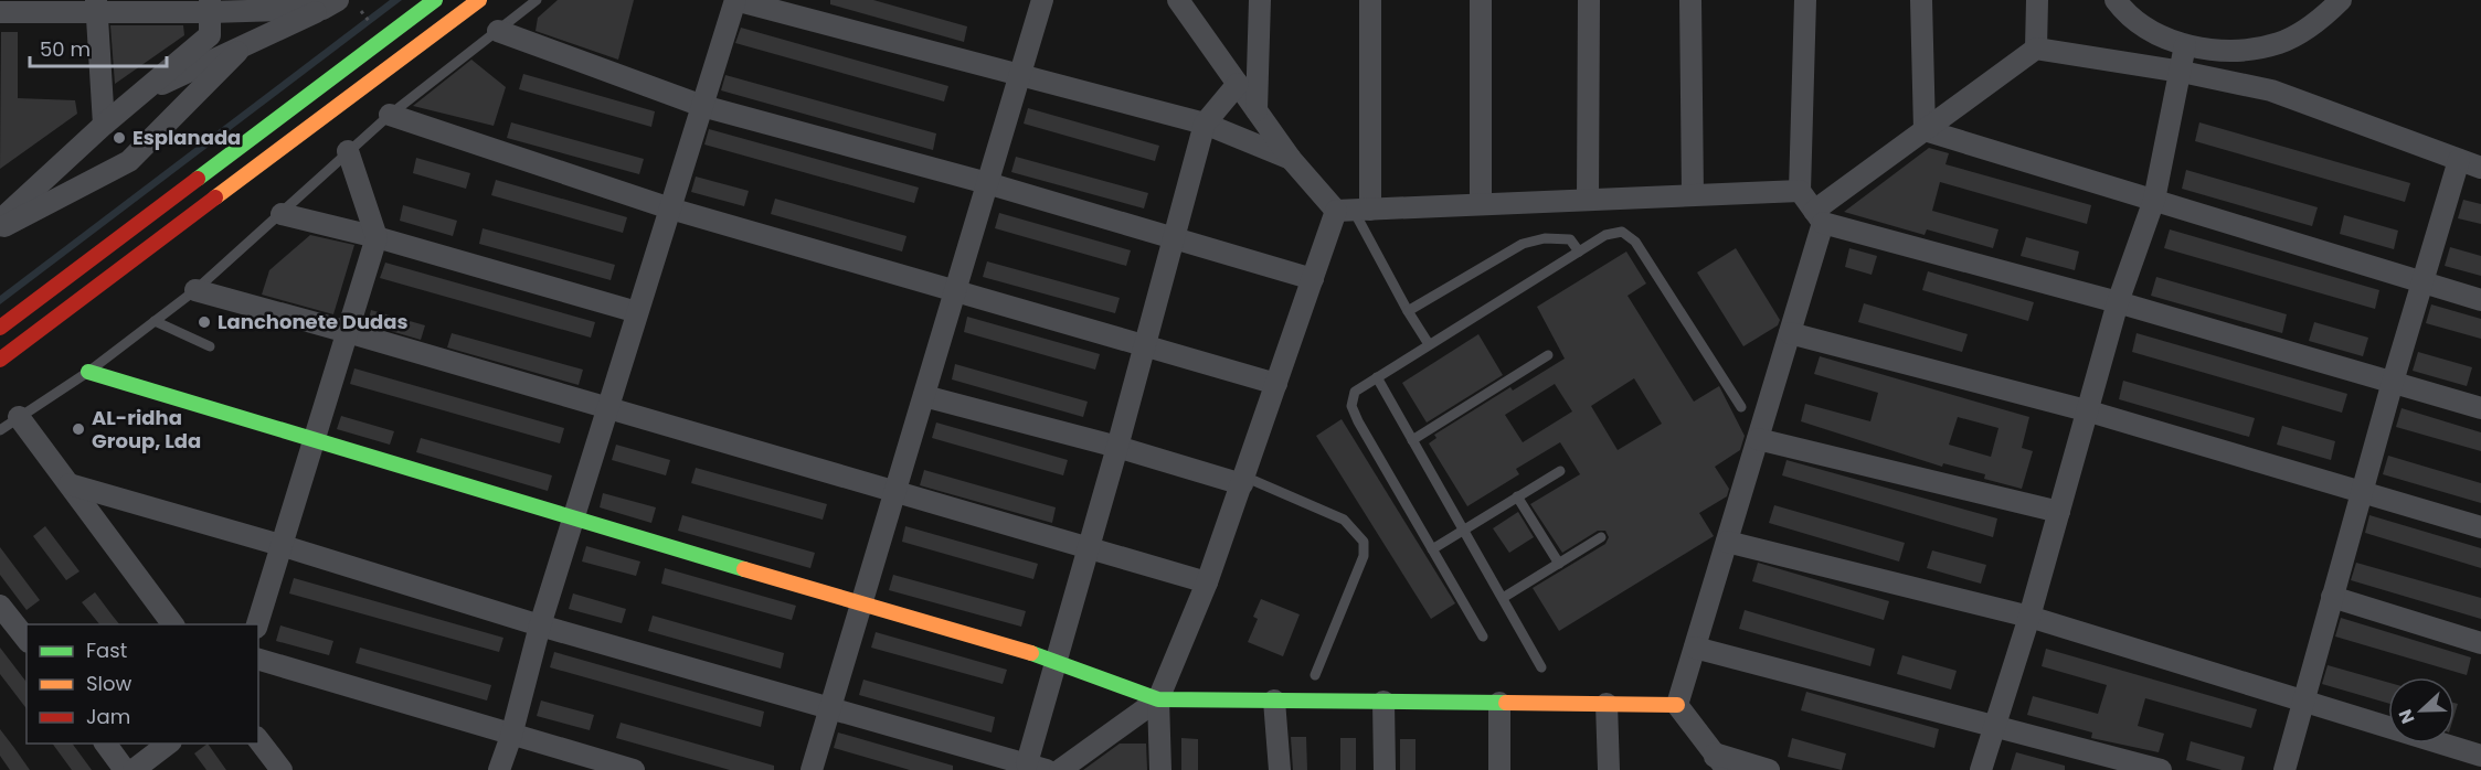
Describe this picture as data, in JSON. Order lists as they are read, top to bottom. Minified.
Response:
{"places":["Esplanada","Lanchonete Dudas","AL-ridha Group, Lda"],"legend":["Fast","Slow","Jam"],"scale_bar":"50 m","north":"left"}
